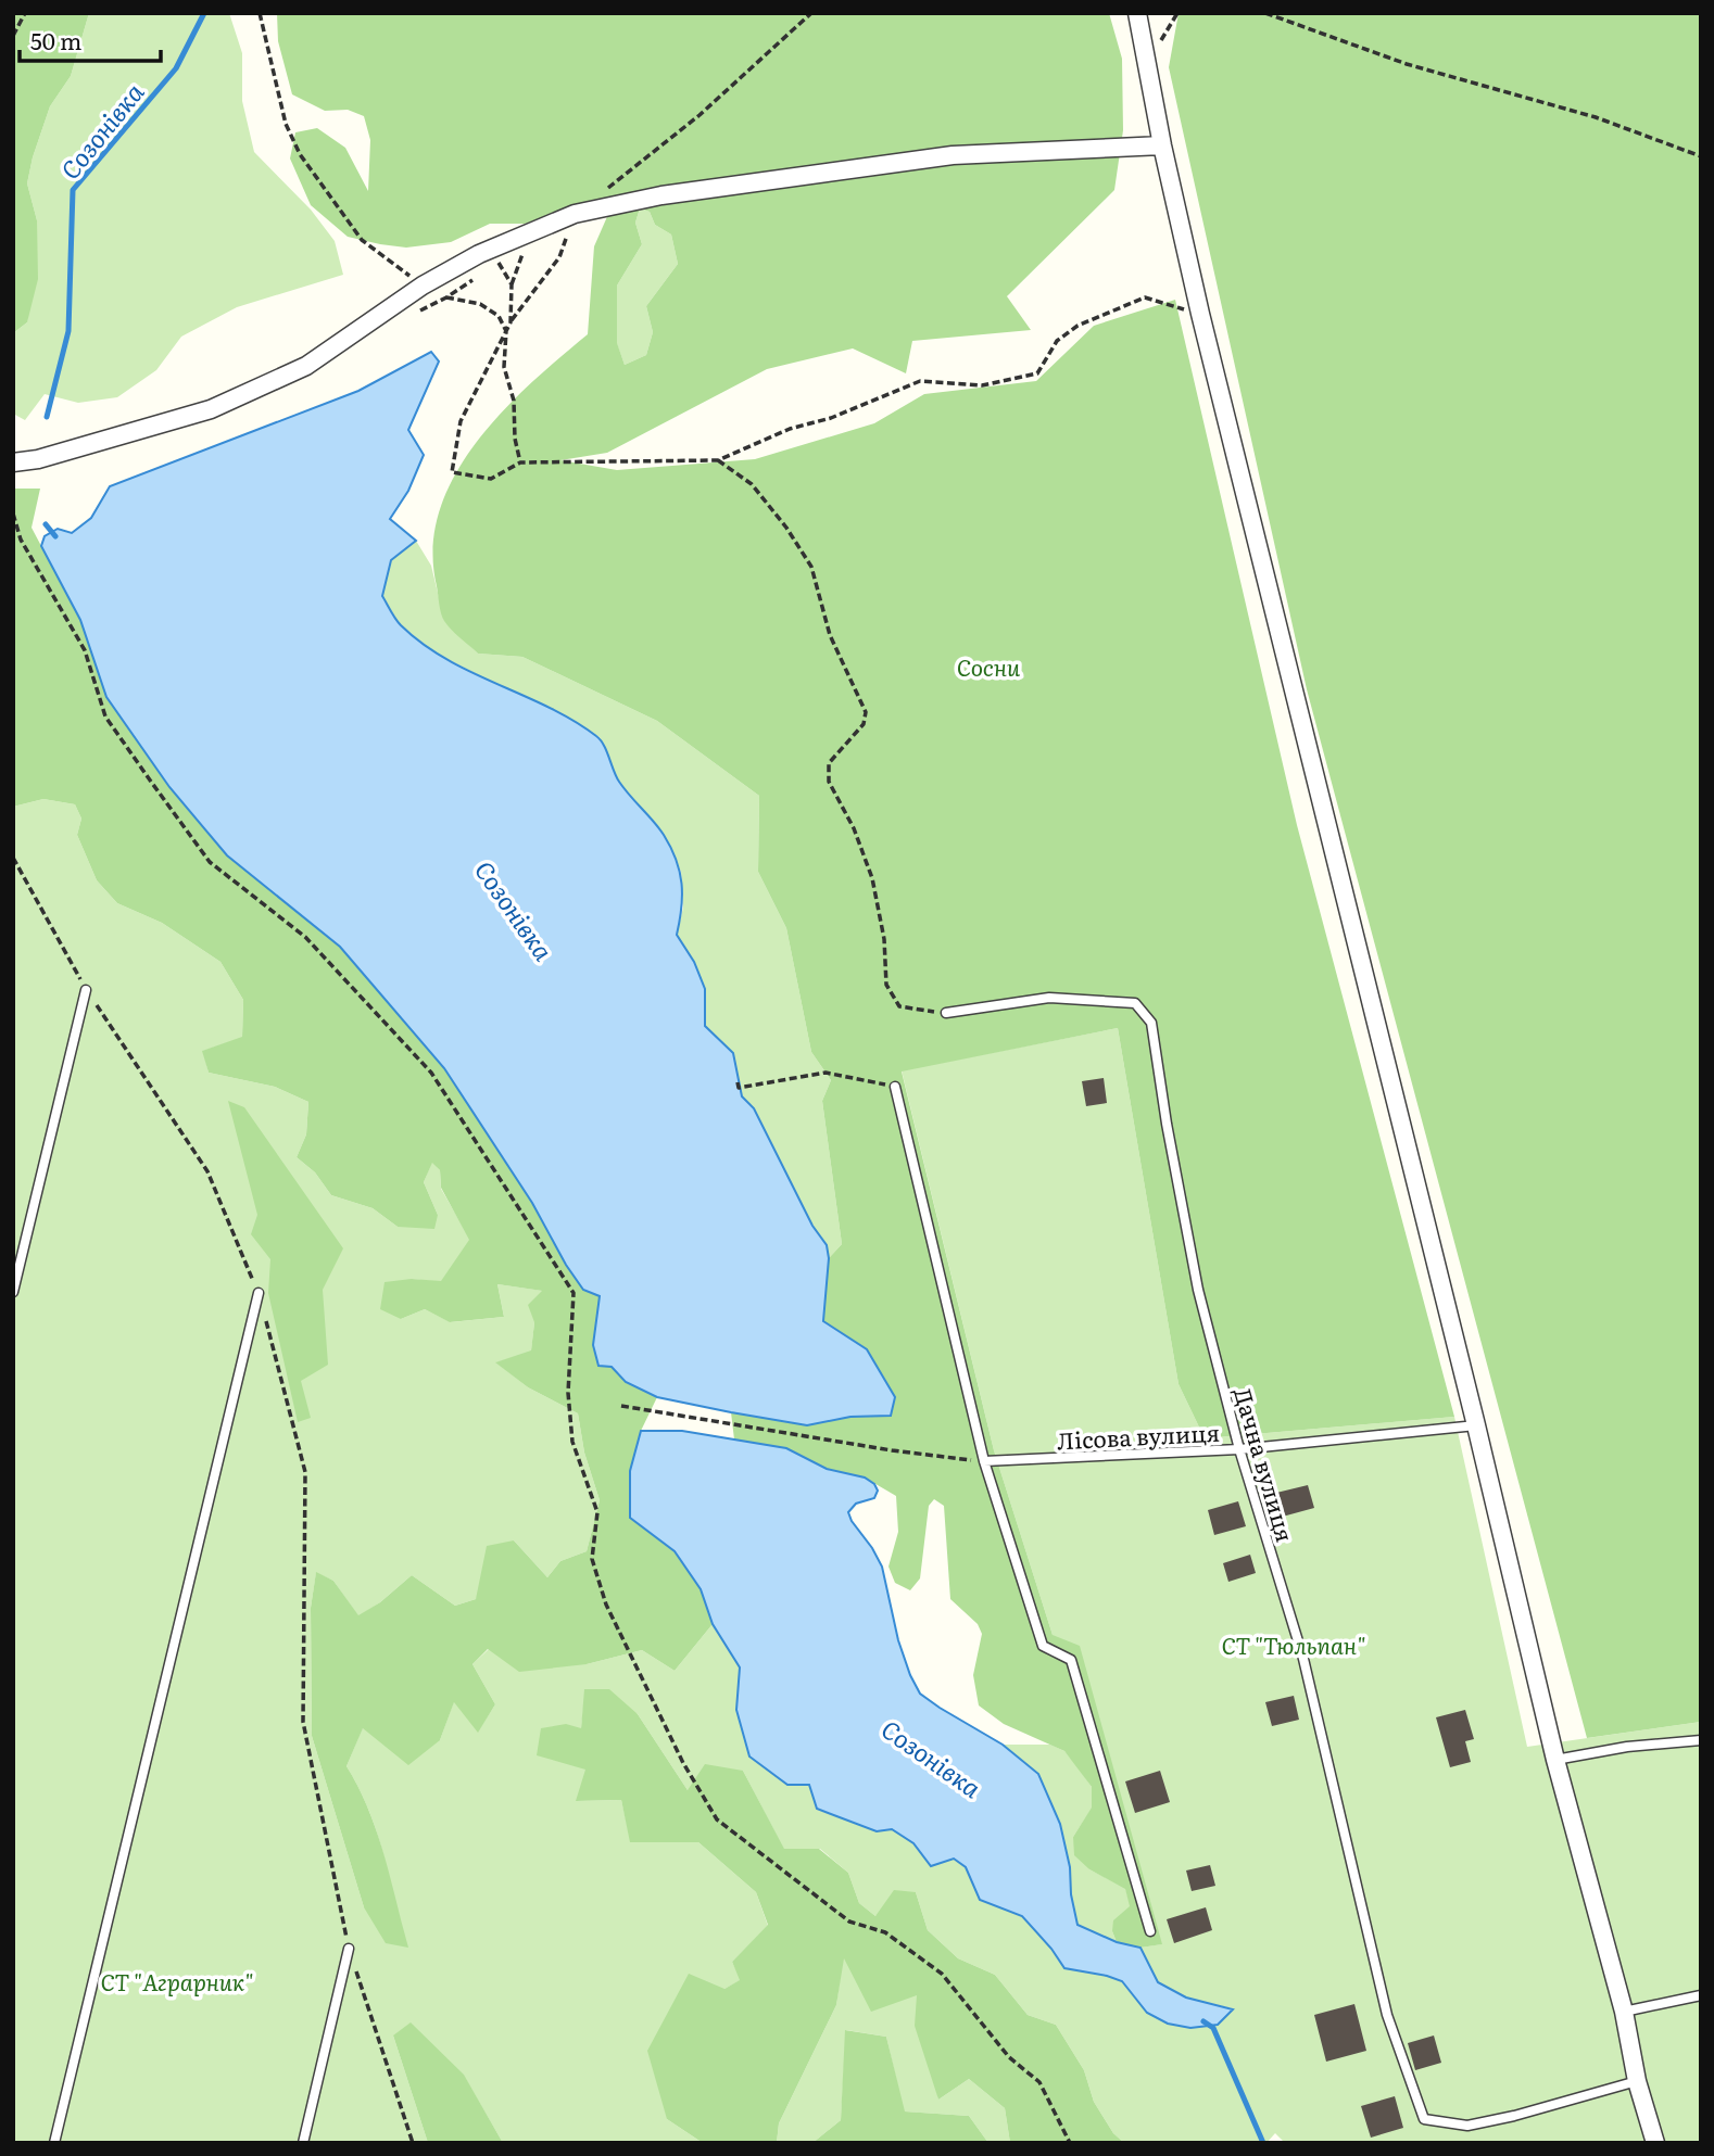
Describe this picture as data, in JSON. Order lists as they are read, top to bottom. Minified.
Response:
{"streets":{"lane":["Лісова вулиця","Дачна вулиця"]},"crossings":[["Лісова вулиця","Дачна вулиця"]],"water":["Созонівка"],"parks":["Сосни","СТ \"Тюльпан\"","СТ \"Аграрник\""],"scale_bar":"50 m"}
